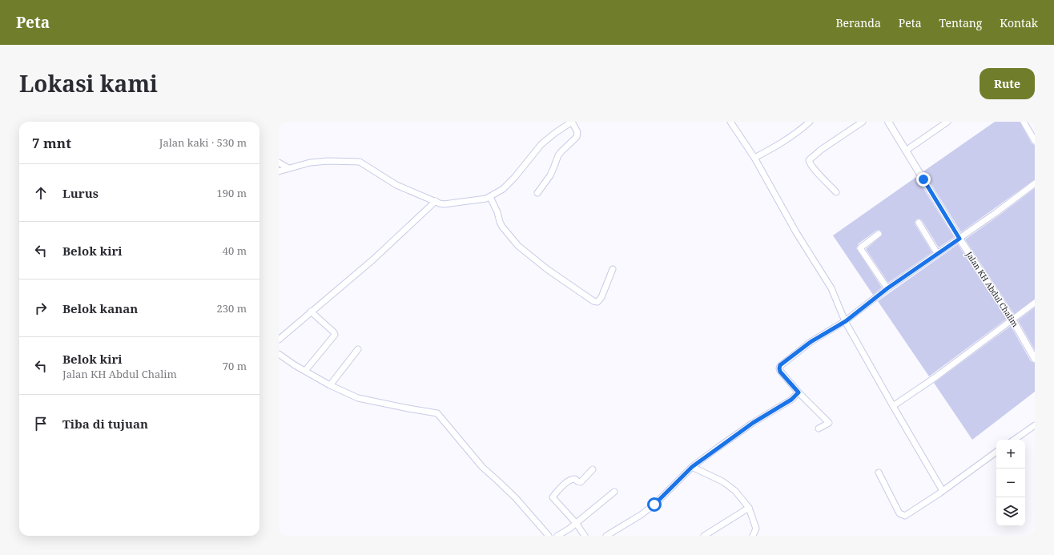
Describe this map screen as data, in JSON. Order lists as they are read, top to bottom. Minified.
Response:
{"streets":{"street":["Jalan KH Abdul Chalim"]},"page":{"header":"Peta","nav":["Beranda","Peta","Tentang","Kontak"],"title":"Lokasi kami","buttons":"Rute","heading":["7 mnt","Jalan kaki · 530 m"],"list":[["Lurus","190 m"],["Belok kiri","40 m"],["Belok kanan","230 m"],["Belok kiri","Jalan KH Abdul Chalim","70 m"],"Tiba di tujuan"],"map_buttons":["+","−"]}}
